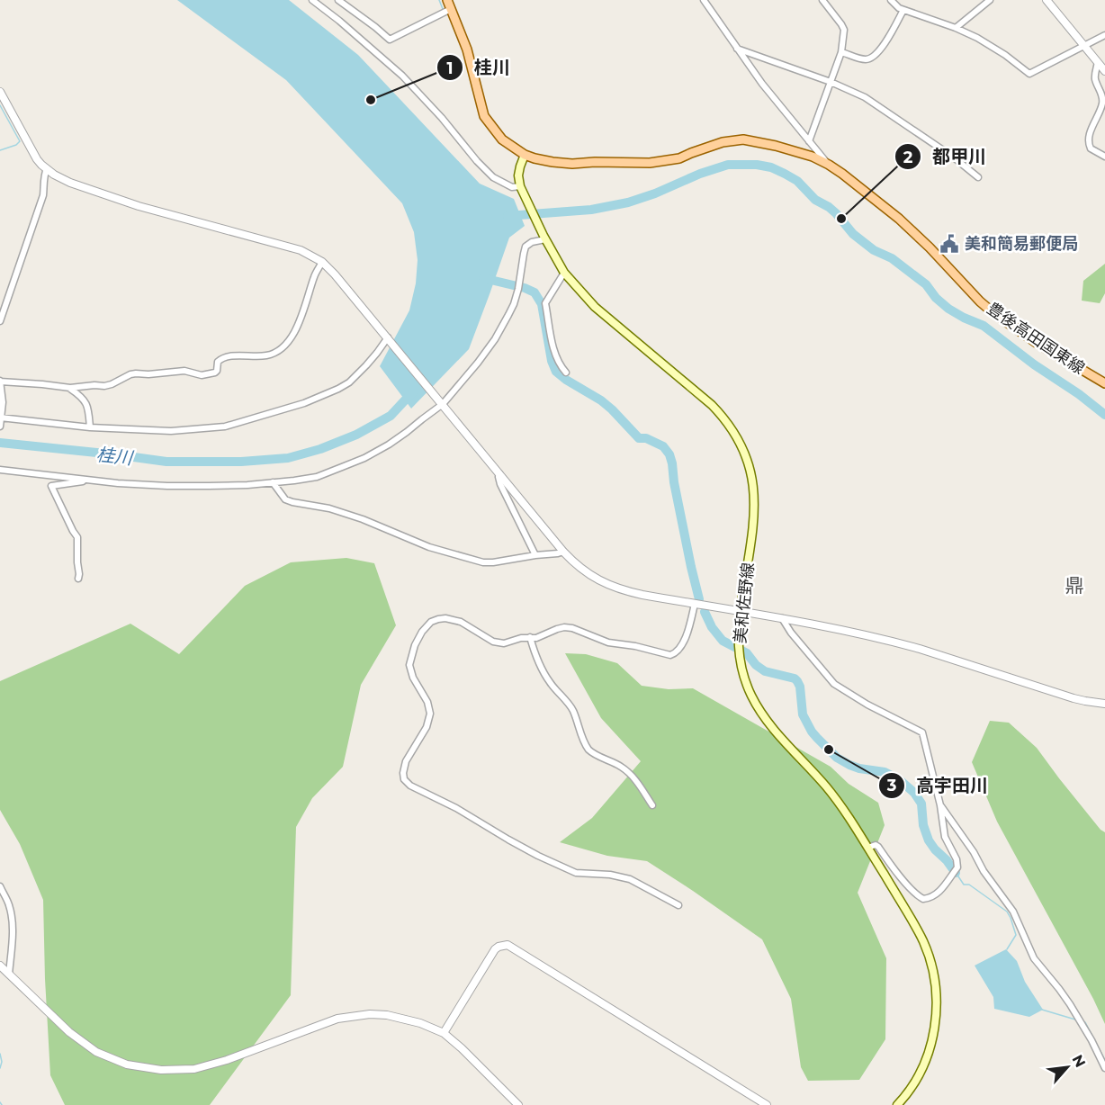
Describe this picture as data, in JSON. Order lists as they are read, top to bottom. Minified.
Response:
{"streets":{"main road":["豊後高田国東線","美和佐野線"]},"districts":["鼎"],"water":["桂川"],"places":{"other":["桂川","都甲川","高宇田川"],"public building":["美和簡易郵便局"]},"north":"top right"}
